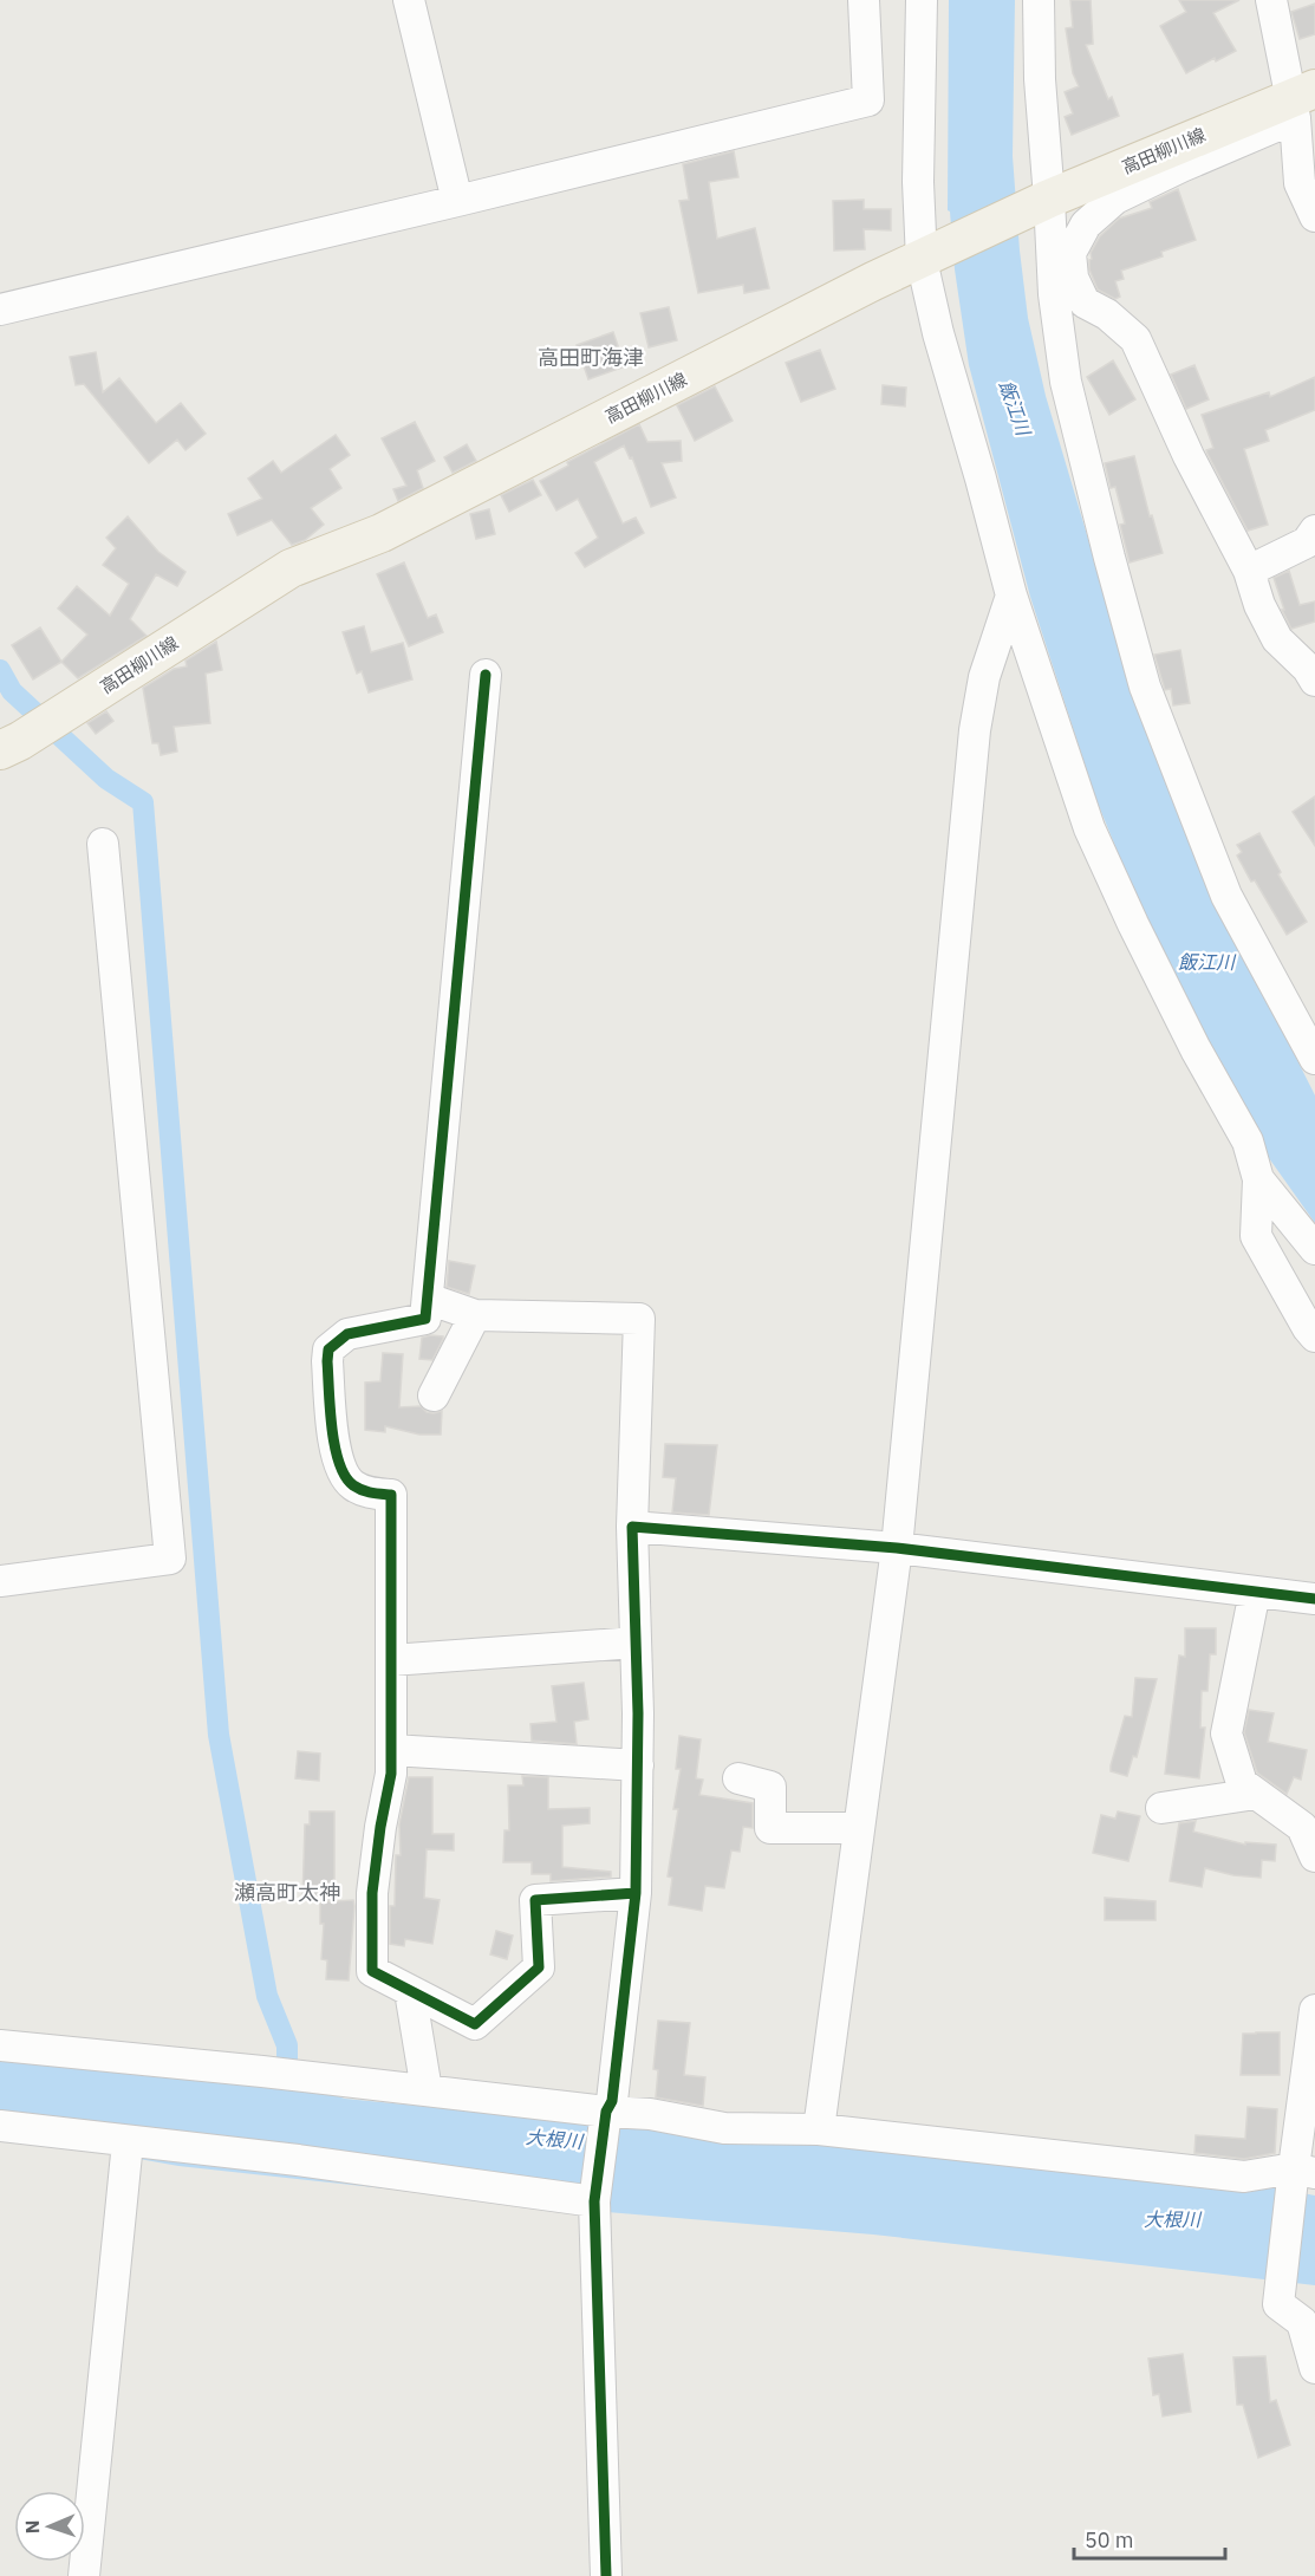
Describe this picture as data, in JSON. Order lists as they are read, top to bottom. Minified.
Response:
{"streets":{"main road":["高田柳川線"]},"districts":["高田町海津","瀬高町太神"],"water":["飯江川","大根川"],"scale_bar":"50 m","north":"left"}
